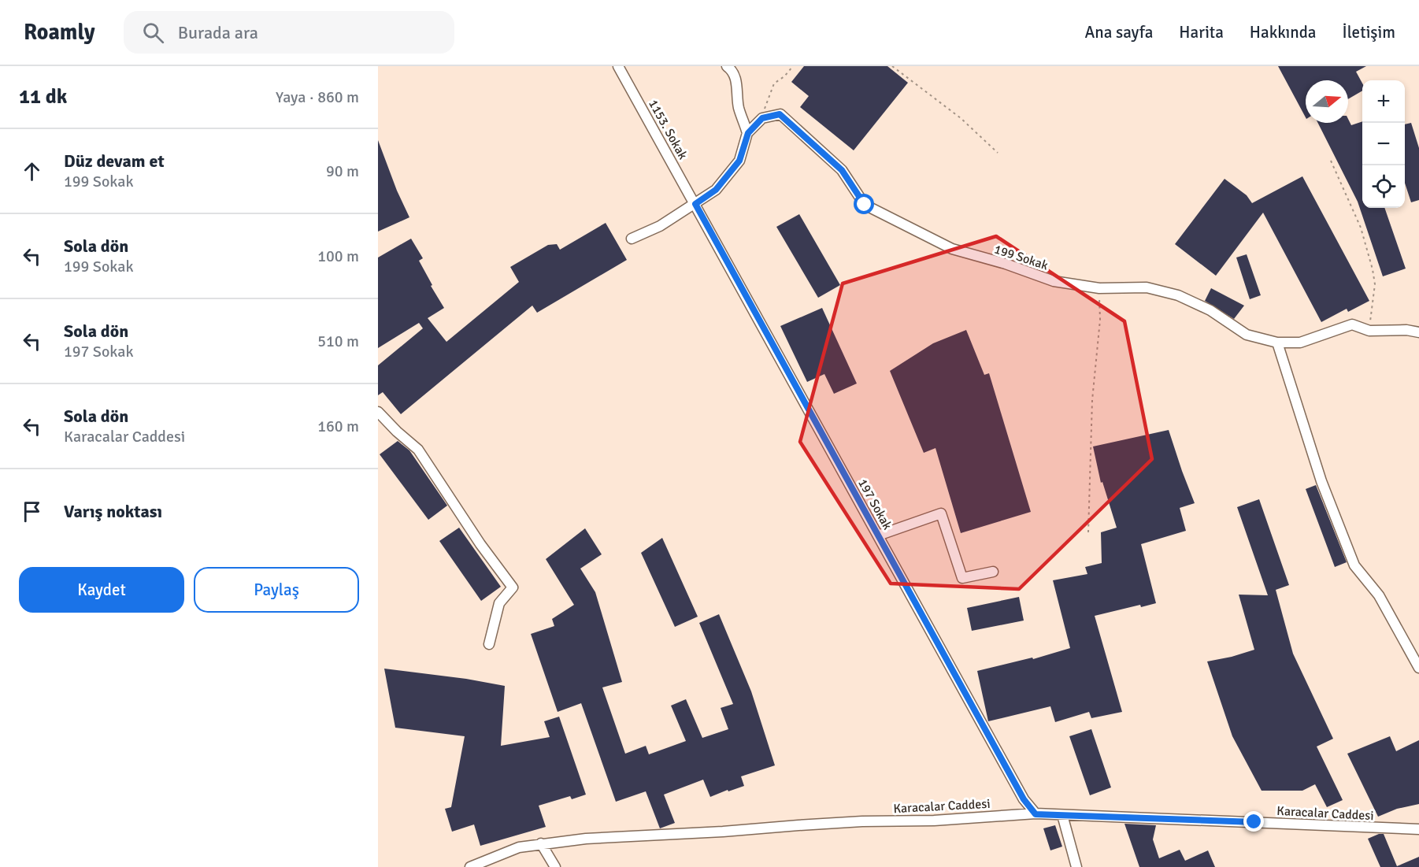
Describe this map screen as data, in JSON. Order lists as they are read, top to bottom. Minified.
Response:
{"streets":{"street":["1153. Sokak","199 Sokak","197 Sokak","Karacalar Caddesi"]},"crossings":[["1153. Sokak","197 Sokak"],["197 Sokak","Karacalar Caddesi"]],"north":"right","page":{"header":"Roamly","search":"Burada ara","nav":["Ana sayfa","Harita","Hakkında","İletişim"],"heading":["11 dk","Yaya · 860 m"],"map_buttons":["+","−"],"list":[["Düz devam et","199 Sokak","90 m"],["Sola dön","199 Sokak","100 m"],["Sola dön","197 Sokak","510 m"],["Sola dön","Karacalar Caddesi","160 m"],"Varış noktası"],"buttons":["Kaydet","Paylaş"]}}
